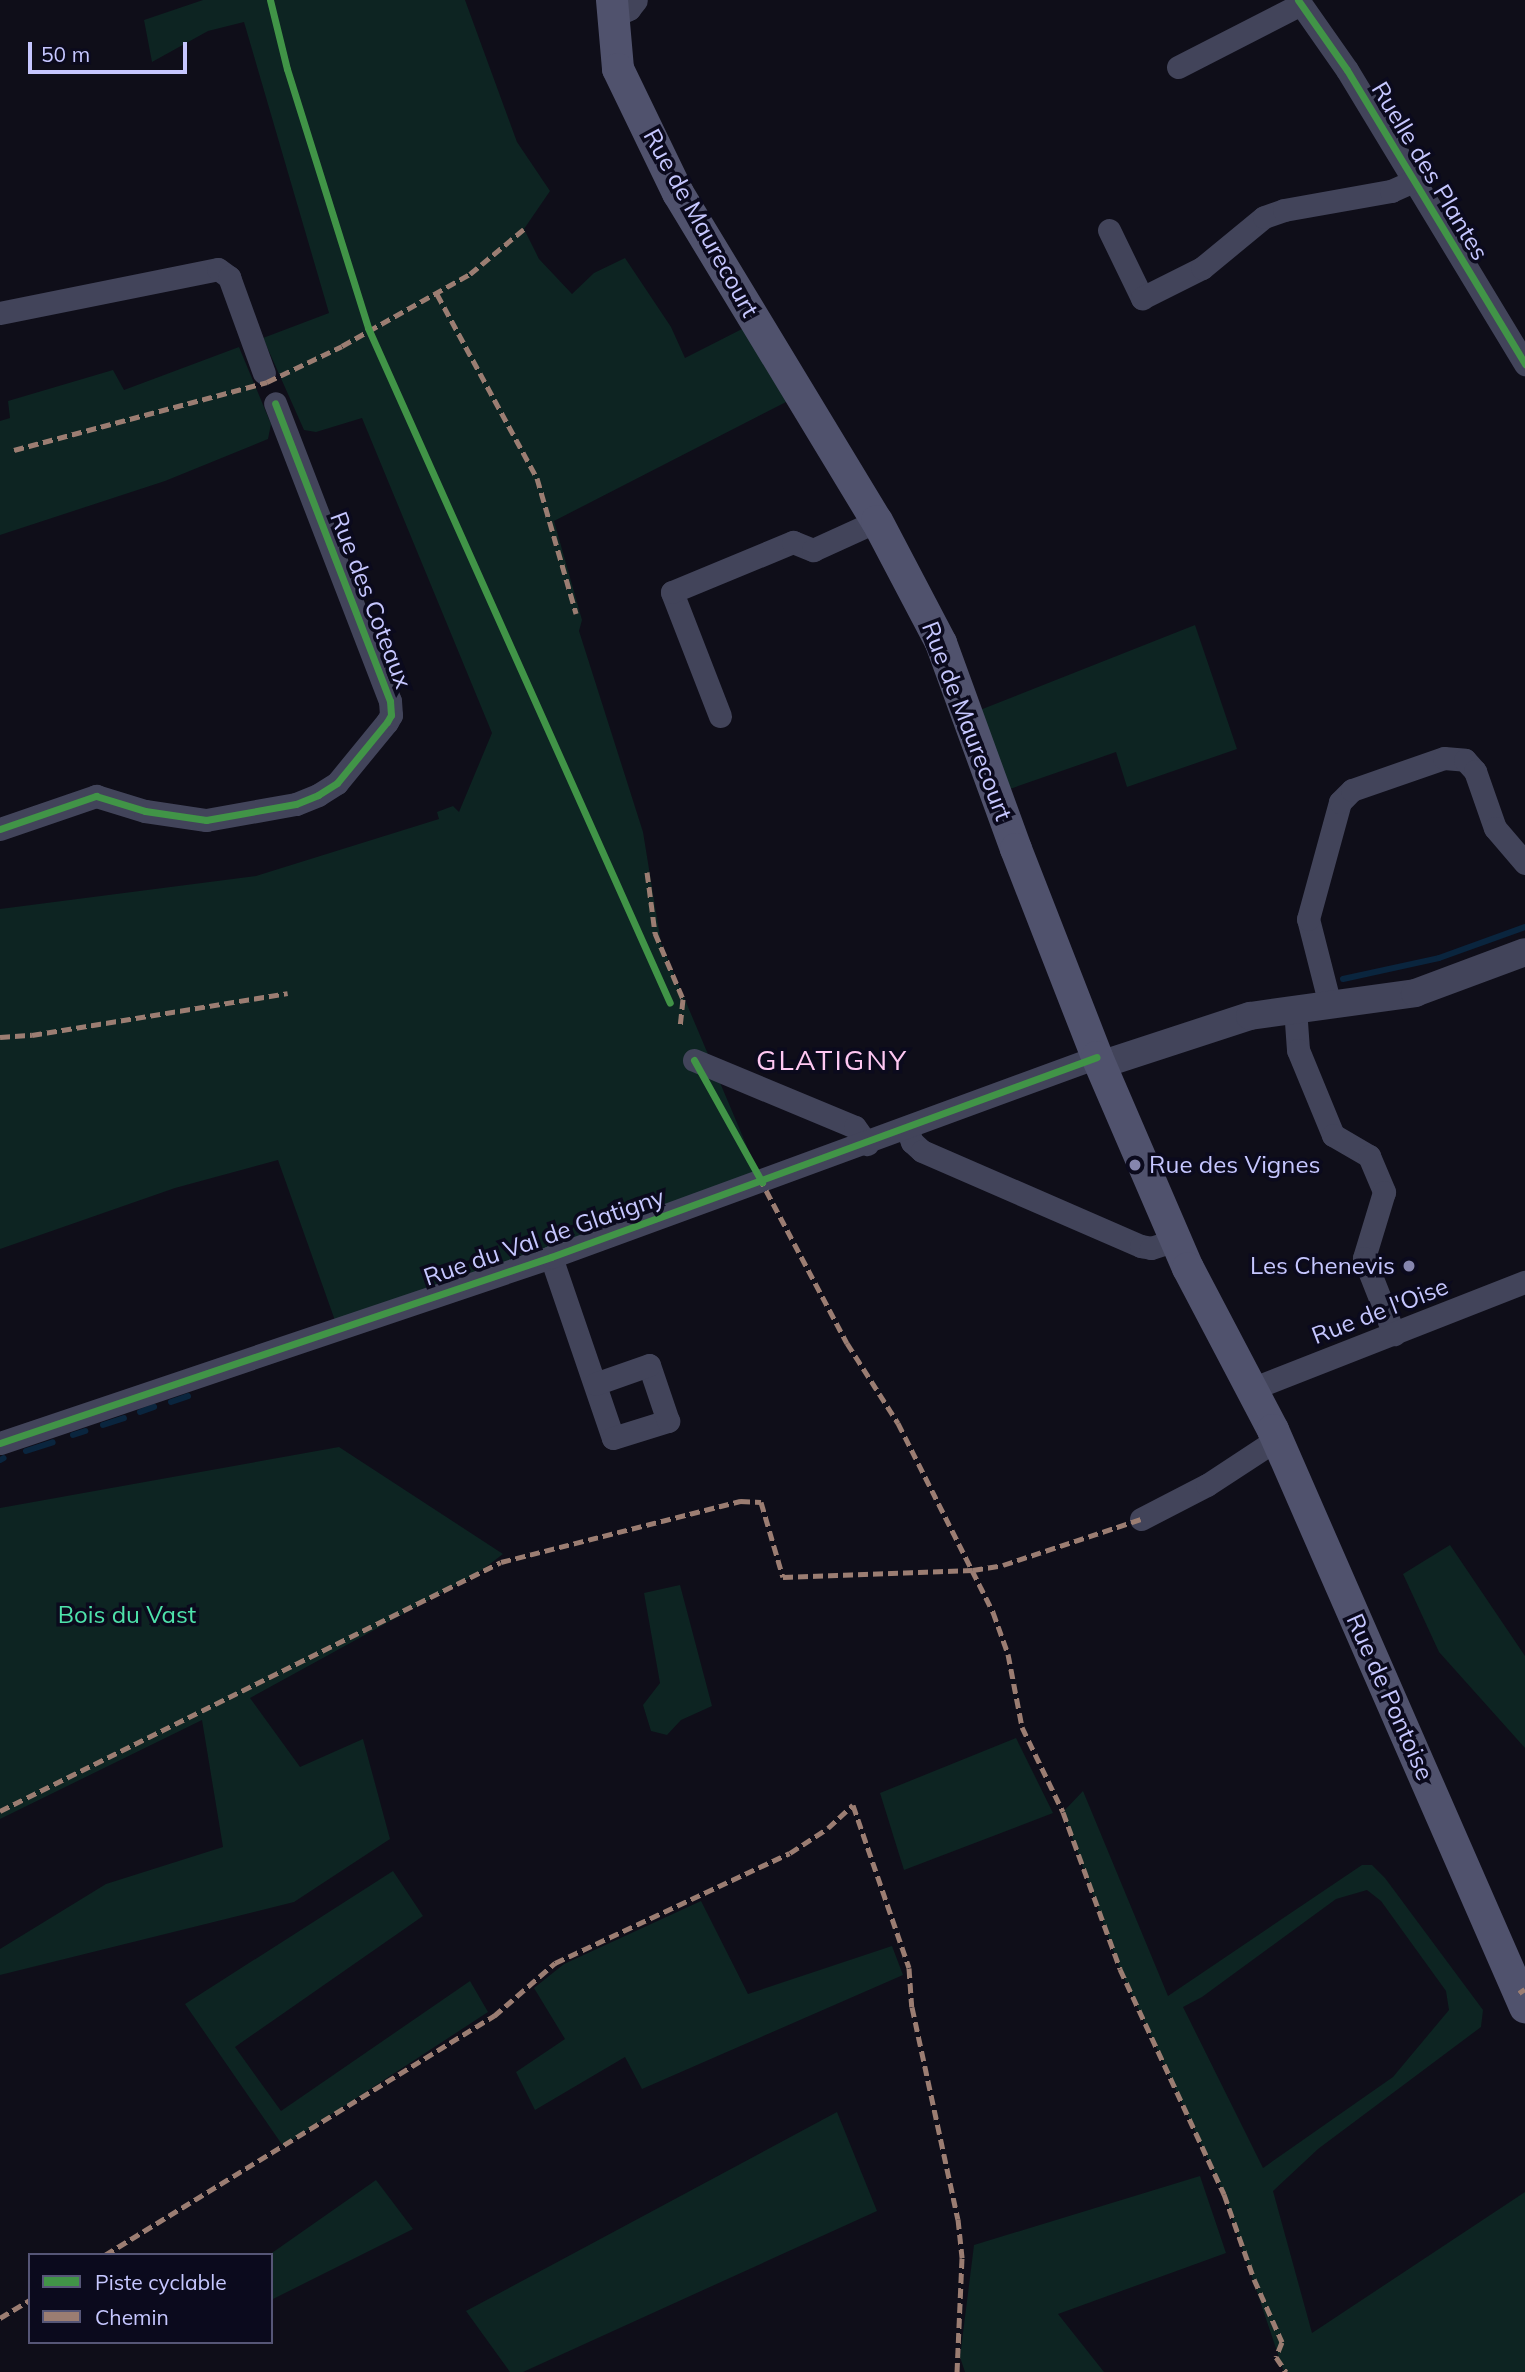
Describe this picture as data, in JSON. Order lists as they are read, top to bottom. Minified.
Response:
{"streets":{"main road":["Rue de Maurecourt","Rue de Pontoise"],"street":["Ruelle des Plantes","Rue des Coteaux","Rue du Val de Glatigny","Rue de l'Oise"]},"crossings":[["Rue de Maurecourt","Rue du Val de Glatigny"],["Rue de Maurecourt","Rue de l'Oise"],["Rue de Maurecourt","Rue de Pontoise"],["Rue de l'Oise","Rue de Pontoise"]],"districts":["GLATIGNY"],"parks":["Bois du Vast"],"places":["Rue des Vignes","Les Chenevis"],"legend":["Piste cyclable","Chemin"],"scale_bar":"50 m"}
